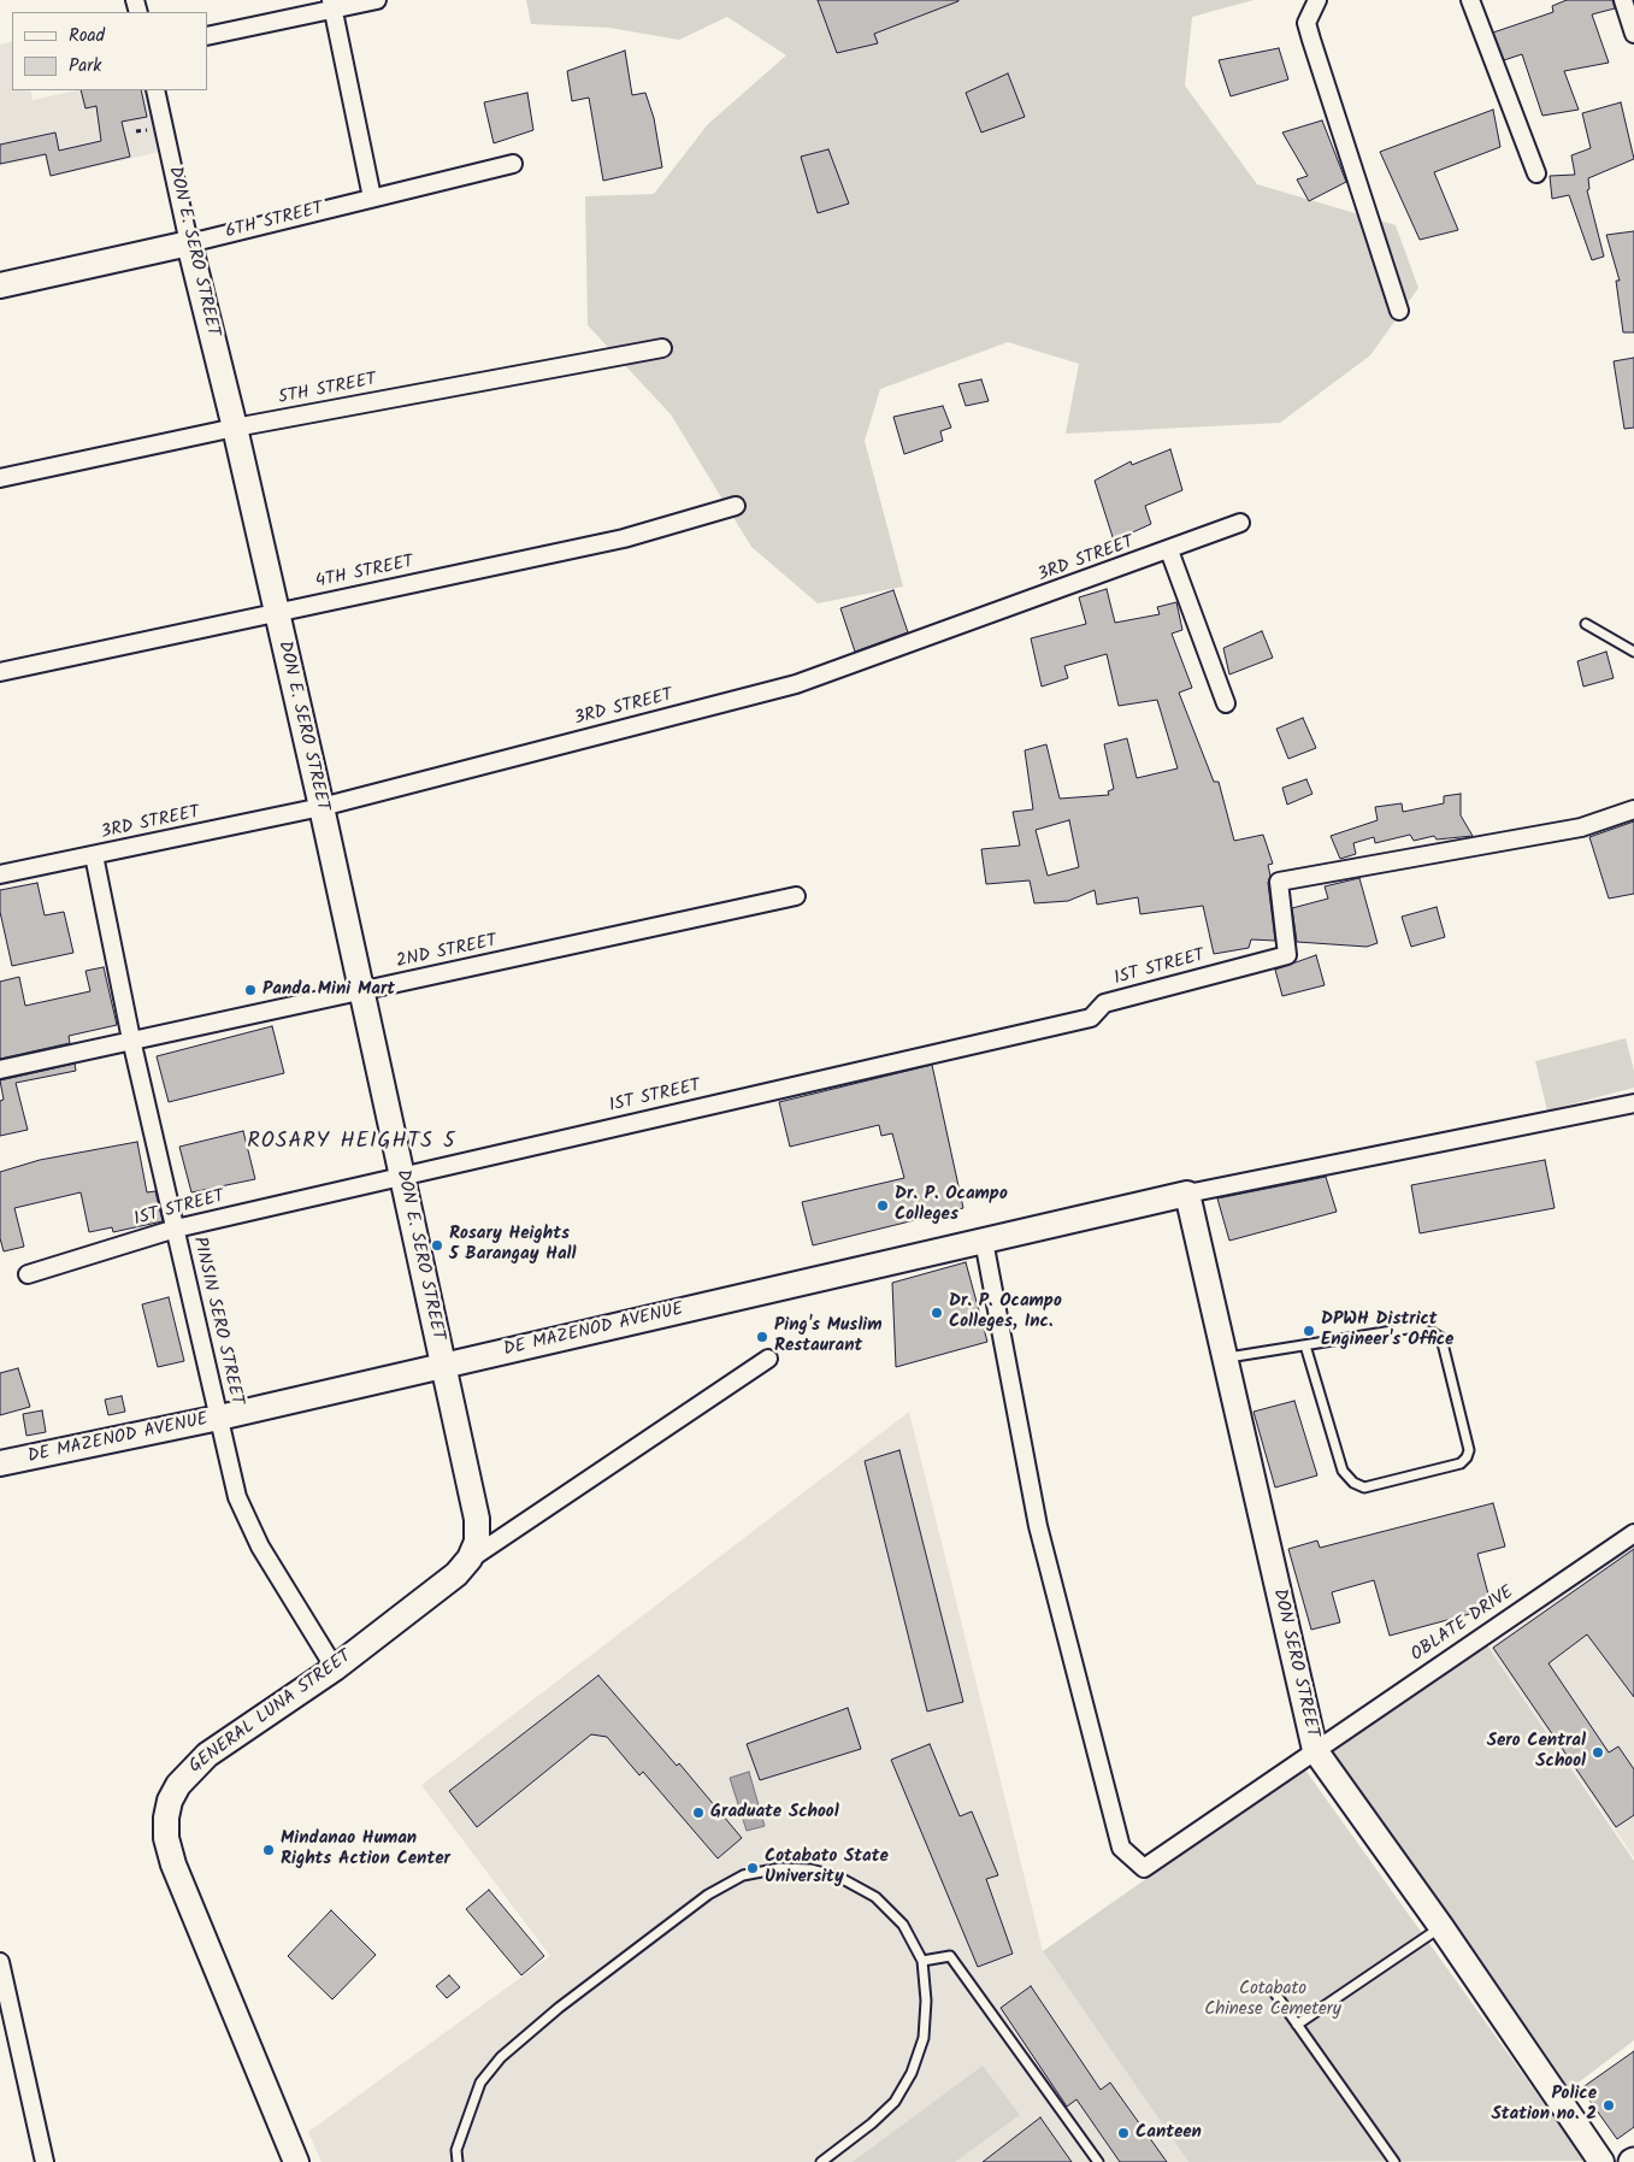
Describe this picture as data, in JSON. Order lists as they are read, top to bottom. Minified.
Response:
{"streets":{"street":["6TH STREET","DON E. SERO STREET","5TH STREET","3RD STREET","4TH STREET","2ND STREET","1ST STREET","PINSIN SERO STREET","DE MAZENOD AVENUE","OBLATE DRIVE","DON SERO STREET","GENERAL LUNA STREET"]},"crossings":[["6TH STREET","DON E. SERO STREET"],["DON E. SERO STREET","5TH STREET"],["DON E. SERO STREET","3RD STREET"],["DON E. SERO STREET","4TH STREET"],["DON E. SERO STREET","2ND STREET"],["DON E. SERO STREET","1ST STREET"],["DON E. SERO STREET","DE MAZENOD AVENUE"],["DON E. SERO STREET","GENERAL LUNA STREET"],["3RD STREET","PINSIN SERO STREET"],["2ND STREET","PINSIN SERO STREET"],["1ST STREET","PINSIN SERO STREET"],["PINSIN SERO STREET","DE MAZENOD AVENUE"],["PINSIN SERO STREET","GENERAL LUNA STREET"],["DE MAZENOD AVENUE","OBLATE DRIVE"],["DE MAZENOD AVENUE","DON SERO STREET"],["DE MAZENOD AVENUE","GENERAL LUNA STREET"],["OBLATE DRIVE","DON SERO STREET"]],"districts":["ROSARY HEIGHTS 5"],"parks":["Cotabato Chinese Cemetery"],"places":["Panda Mini Mart","Dr. P. Ocampo Colleges","Rosary Heights 5 Barangay Hall","Dr. P. Ocampo Colleges, Inc.","DPWH District Engineer's Office","Ping's Muslim Restaurant","Sero Central School","Graduate School","Mindanao Human Rights Action Center","Cotabato State University","Police Station no. 2","Canteen"],"legend":["Road","Park"]}
